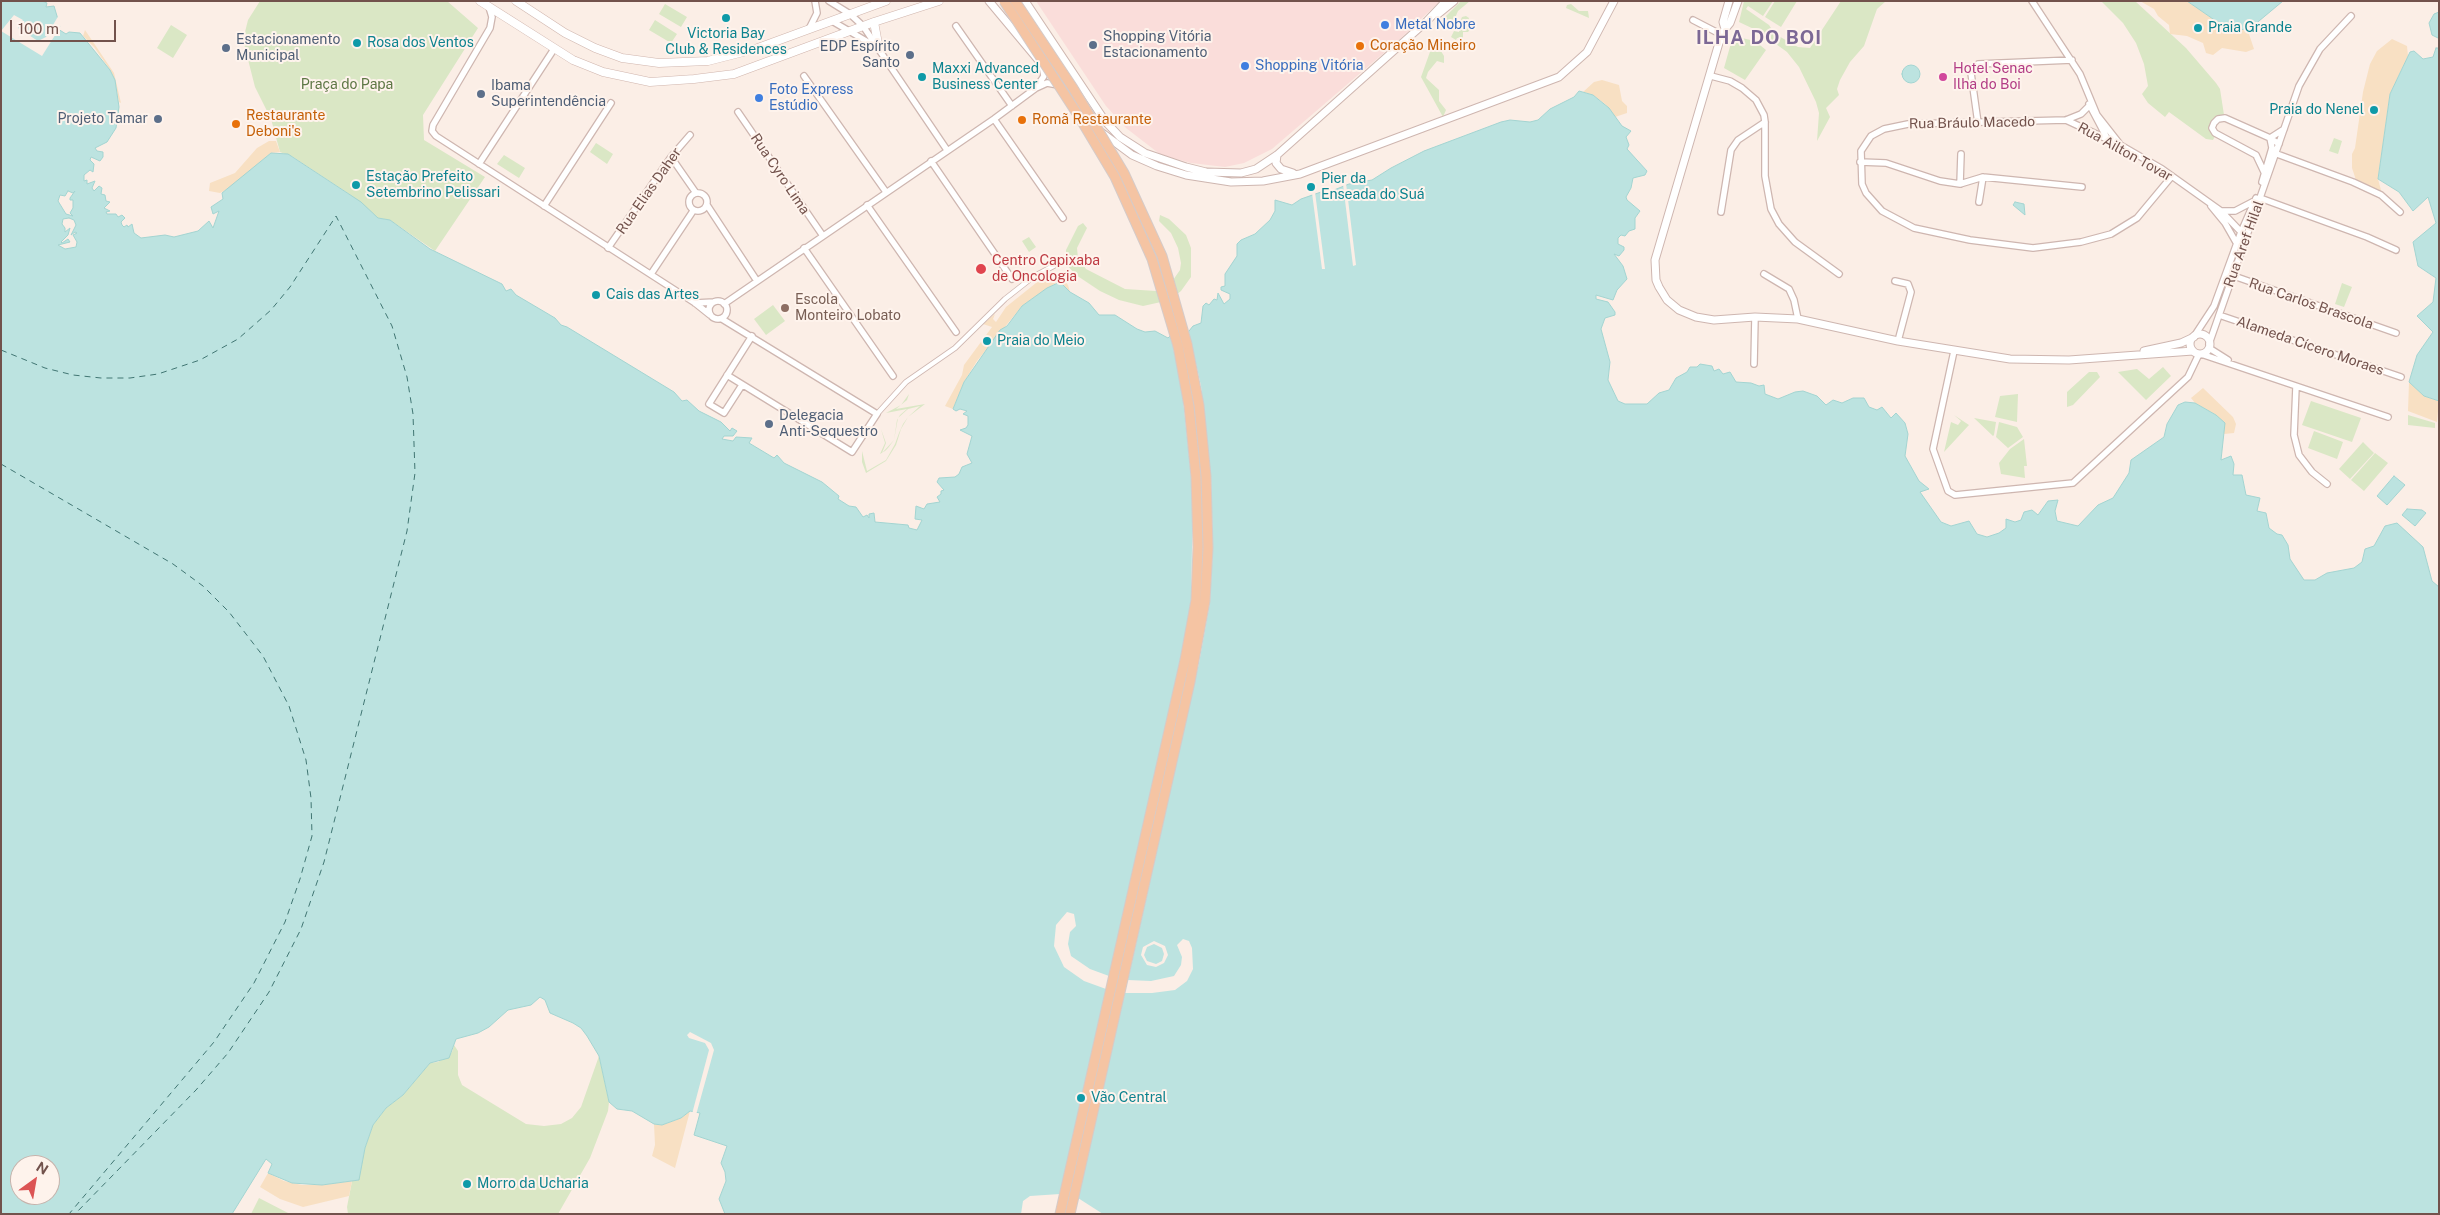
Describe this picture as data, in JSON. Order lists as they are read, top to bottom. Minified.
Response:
{"streets":{"street":["Rua Bráulo Macedo","Rua Ailton Tovar","Rua Cyro Lima","Rua Elias Daher","Rua Aref Hilal","Rua Carlos Brascola","Alameda Cícero Moraes"]},"crossings":[["Rua Bráulo Macedo","Rua Ailton Tovar"],["Rua Ailton Tovar","Rua Aref Hilal"],["Rua Aref Hilal","Rua Carlos Brascola"],["Rua Aref Hilal","Alameda Cícero Moraes"]],"districts":["ILHA DO BOI"],"parks":["Praça do Papa"],"places":["Victoria Bay Club & Residences","Metal Nobre","Praia Grande","Rosa dos Ventos","Shopping Vitória Estacionamento","Coração Mineiro","Estacionamento Municipal","EDP Espírito Santo","Shopping Vitória","Maxxi Advanced Business Center","Hotel Senac Ilha do Boi","Ibama Superintendência","Foto Express Estúdio","Praia do Nenel","Projeto Tamar","Romã Restaurante","Restaurante Deboni's","Estação Prefeito Setembrino Pelissari","Pier da Enseada do Suá","Centro Capixaba de Oncologia","Cais das Artes","Escola Monteiro Lobato","Praia do Meio","Delegacia Anti-Sequestro","Vão Central","Morro da Ucharia"],"scale_bar":"100 m","north":"top right"}
